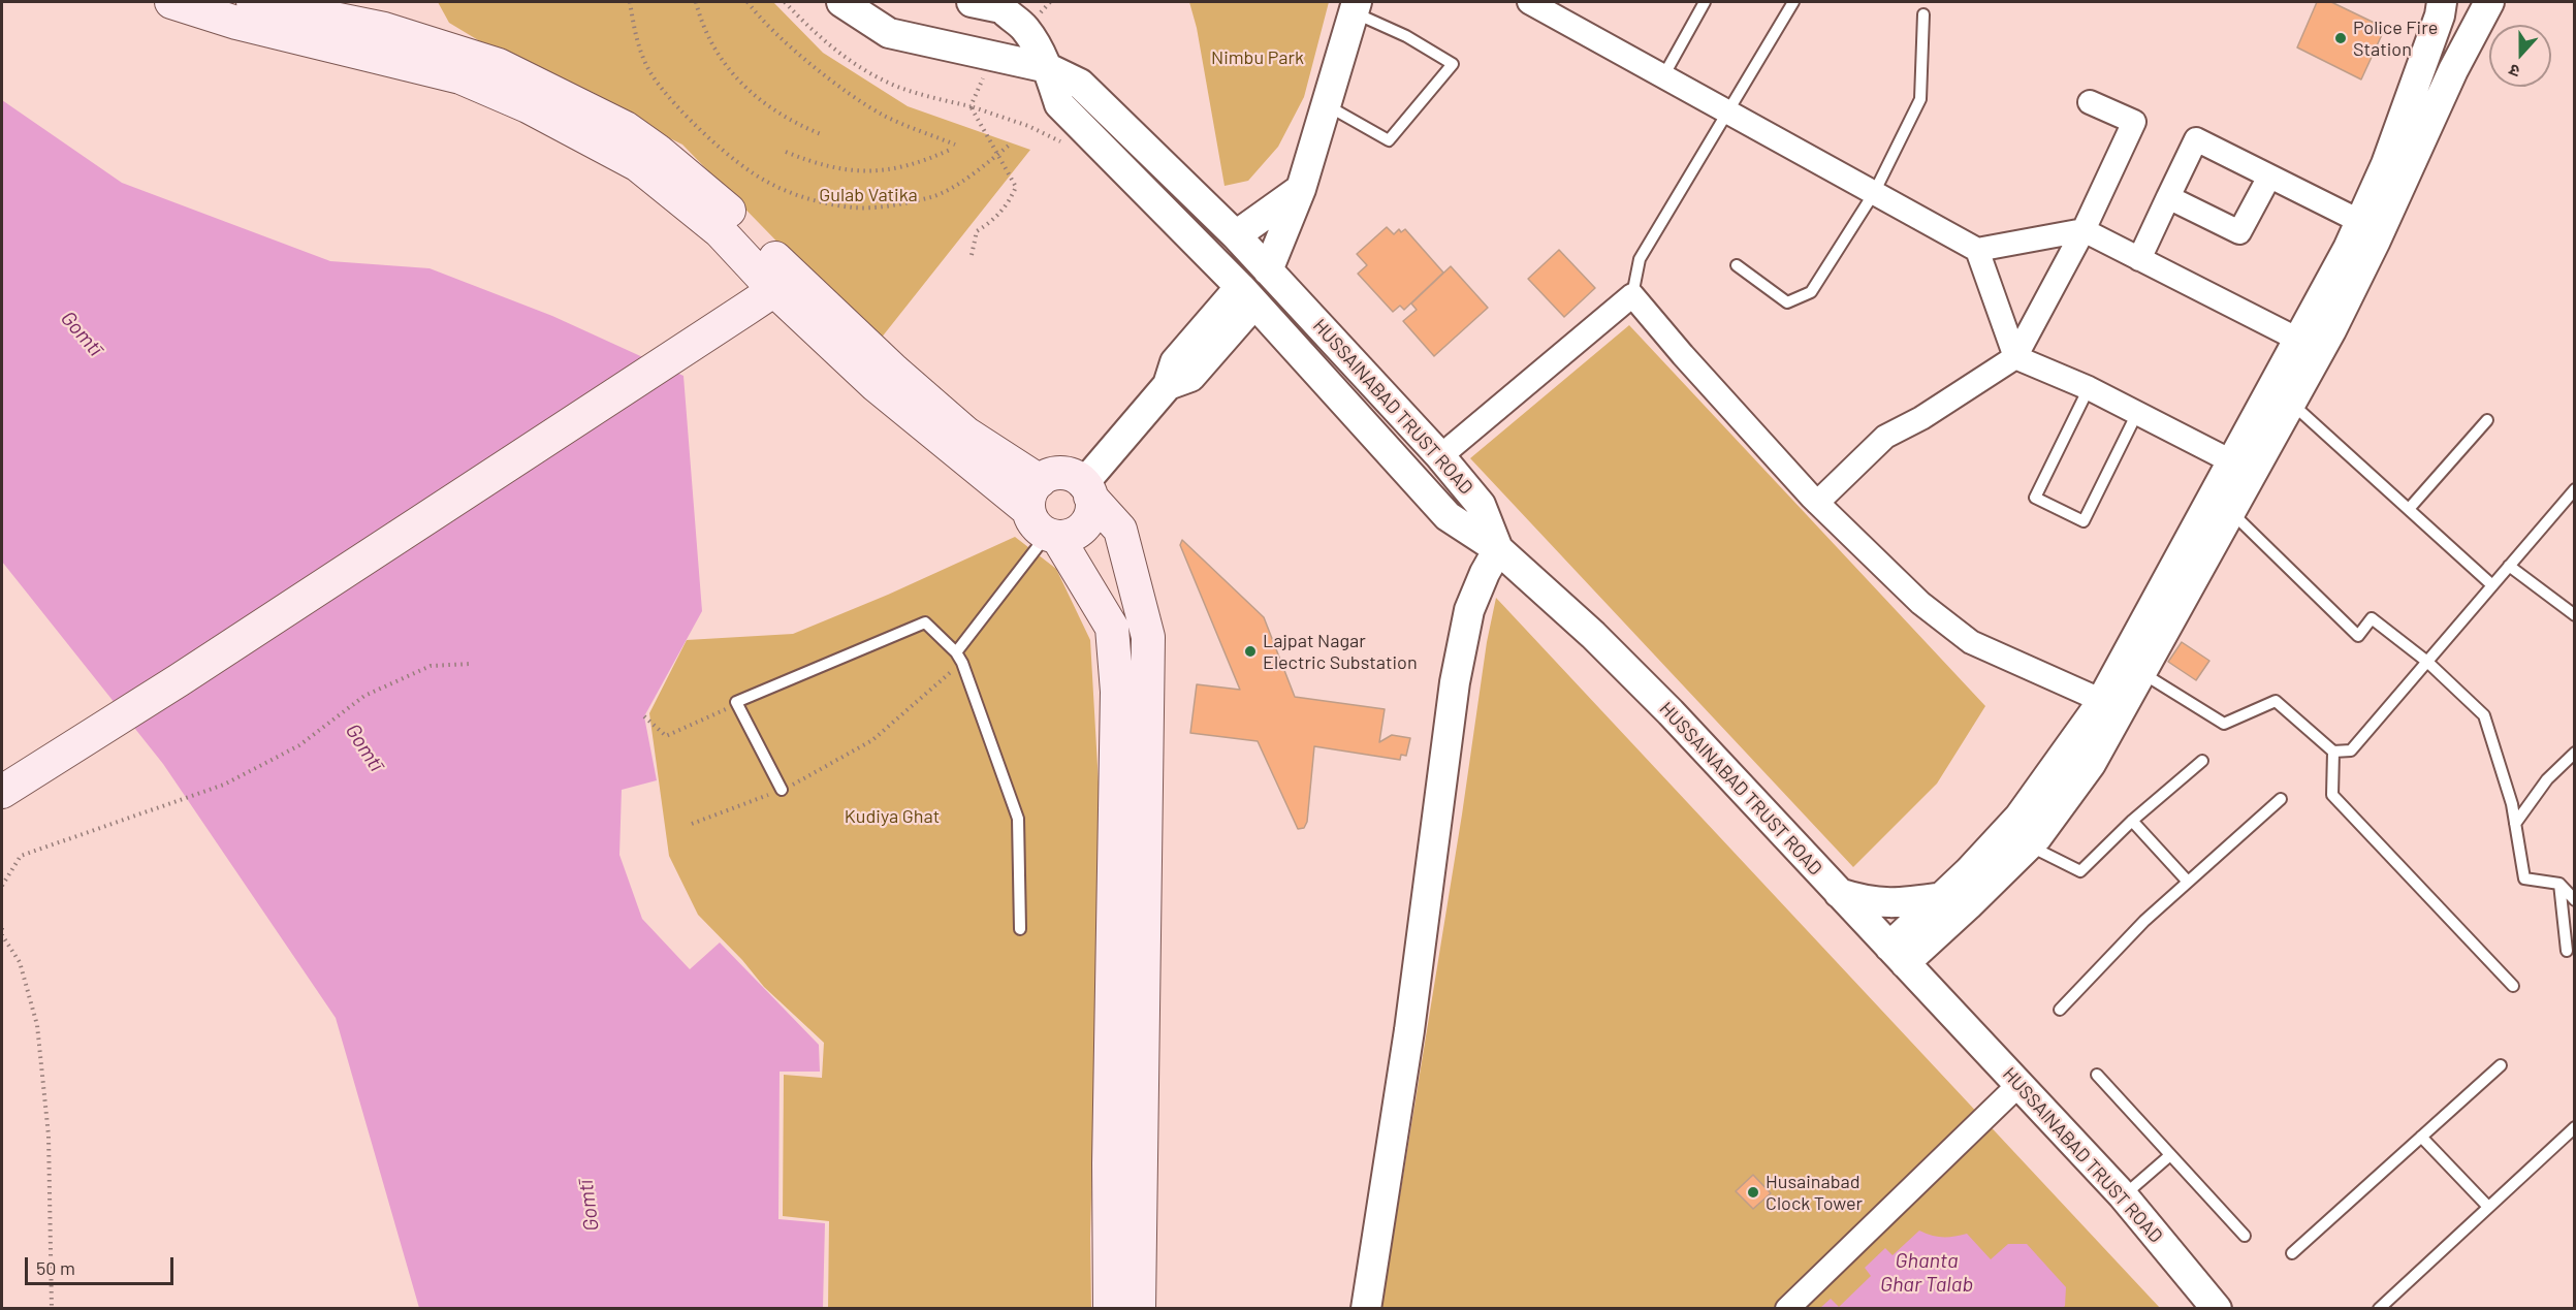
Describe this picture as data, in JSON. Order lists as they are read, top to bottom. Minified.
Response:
{"streets":{"street":["HUSSAINABAD TRUST ROAD"]},"water":["Gomtī","Ghanta Ghar Talab"],"parks":["Nimbu Park","Gulab Vatika","Kudiya Ghat"],"places":["Police Fire Station","Lajpat Nagar Electric Substation","Husainabad Clock Tower"],"scale_bar":"50 m","north":"bottom"}
